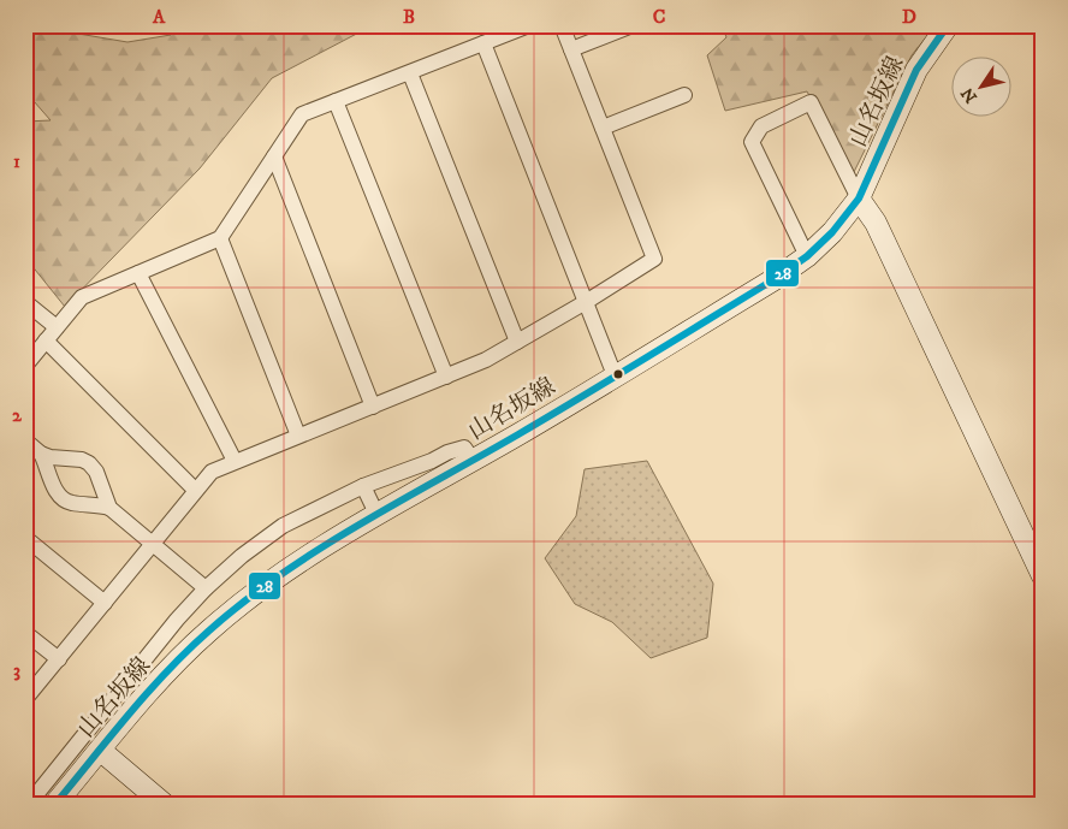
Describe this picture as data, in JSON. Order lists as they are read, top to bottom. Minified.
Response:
{"streets":{"main road":["山名坂線"]},"lines":["transit line 28"],"north":"bottom left","grid":{"columns":["A","B","C","D"],"rows":["1","2","3"]}}
